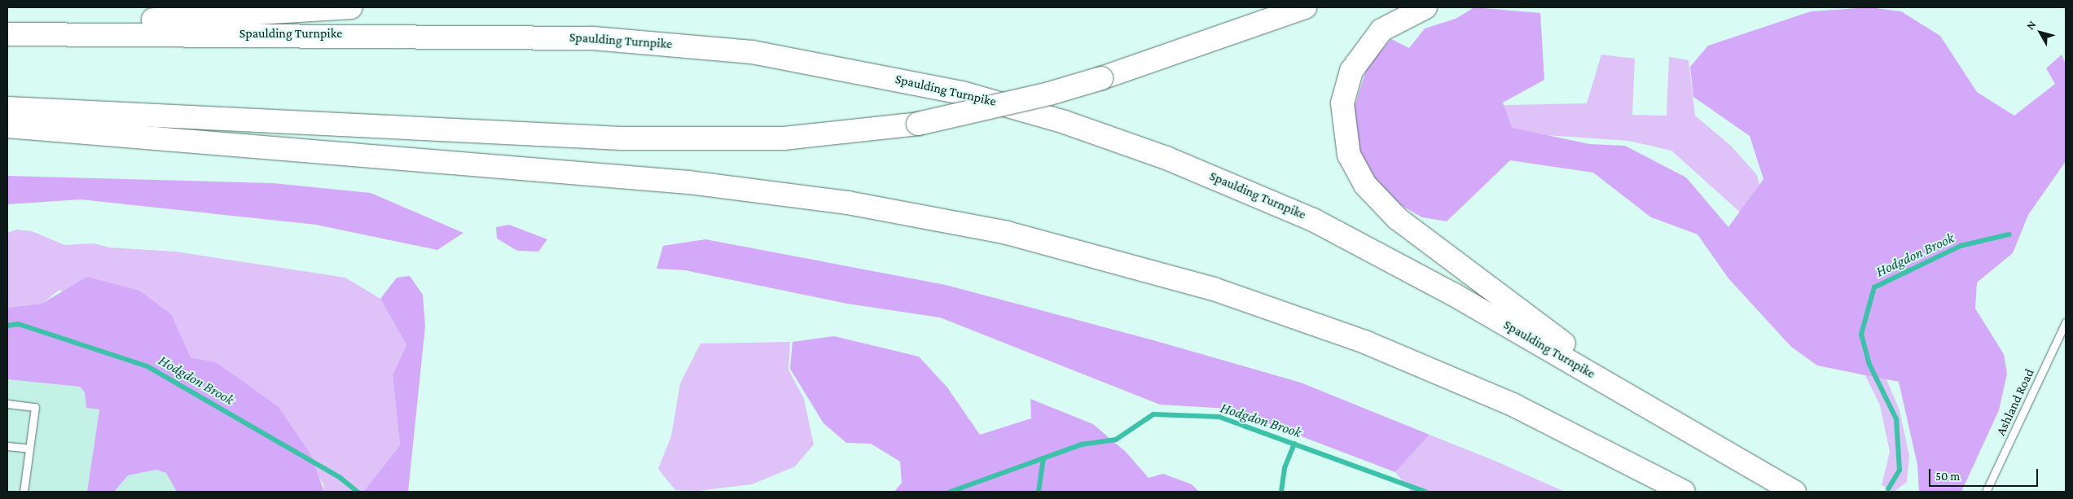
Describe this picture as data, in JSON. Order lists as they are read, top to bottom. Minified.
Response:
{"streets":{"highway":["Spaulding Turnpike"],"lane":["Ashland Road"]},"water":["Hodgdon Brook"],"scale_bar":"50 m","north":"top left"}
